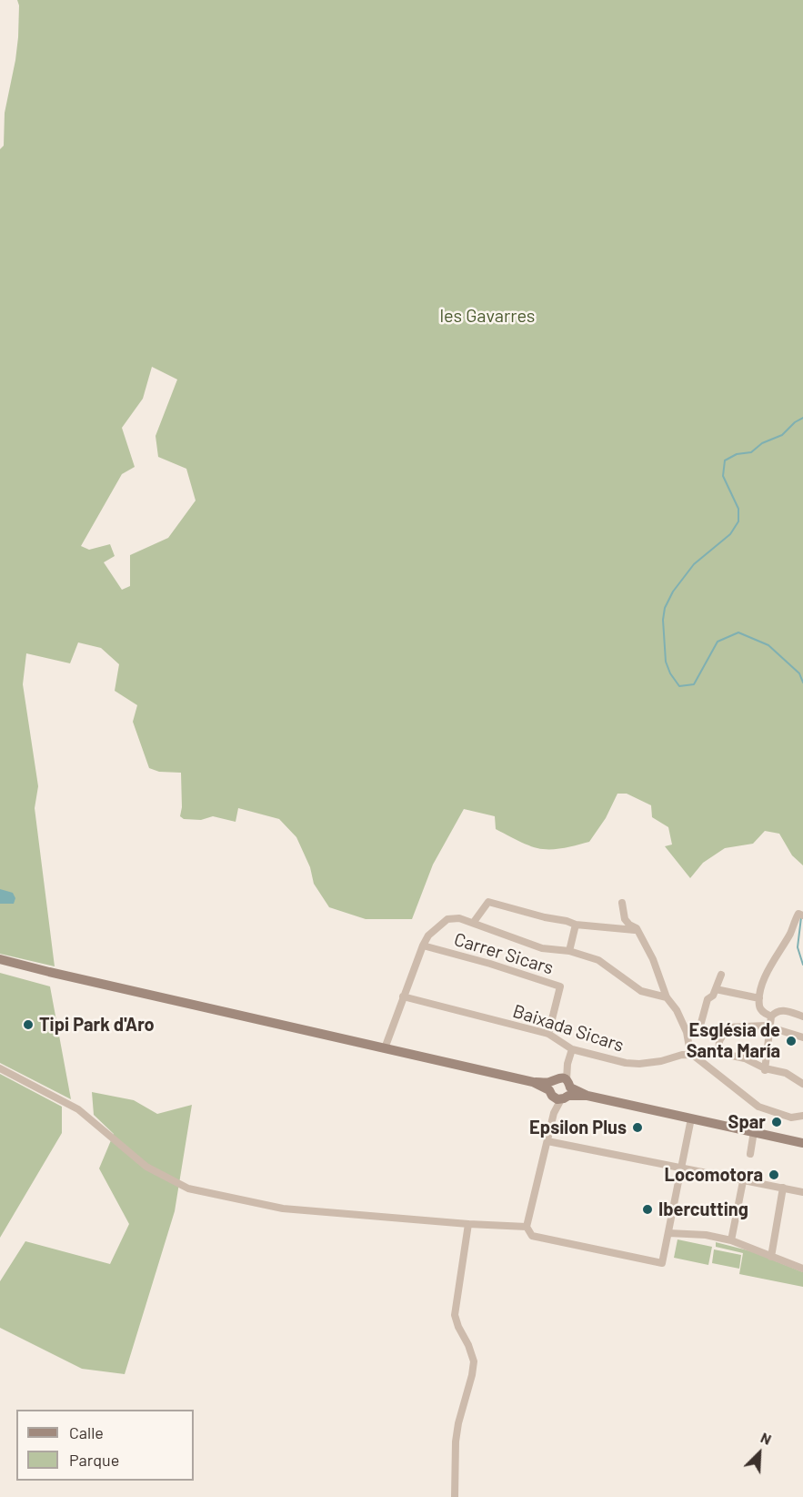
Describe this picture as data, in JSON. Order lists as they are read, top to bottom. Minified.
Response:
{"streets":{"street":["Carrer Sicars","Baixada Sicars"]},"crossings":[["Carrer Sicars","Baixada Sicars"]],"parks":["les Gavarres"],"places":["Tipi Park d'Aro","Església de Santa María","Spar","Epsilon Plus","Locomotora","Ibercutting"],"legend":["Calle","Parque"],"north":"top right"}
